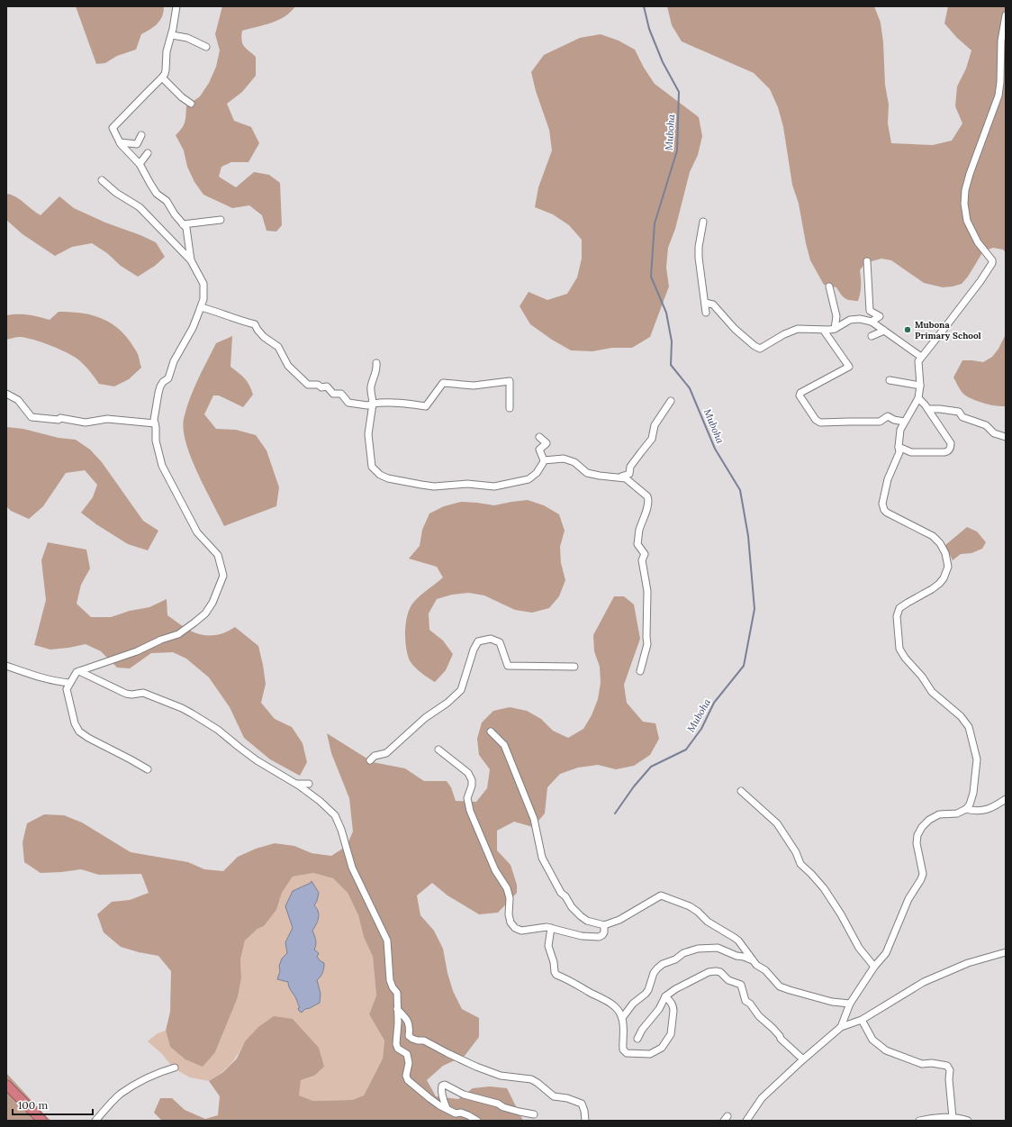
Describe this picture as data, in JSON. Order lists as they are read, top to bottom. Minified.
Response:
{"water":["Muboha"],"places":["Mubona Primary School"],"scale_bar":"100 m"}
